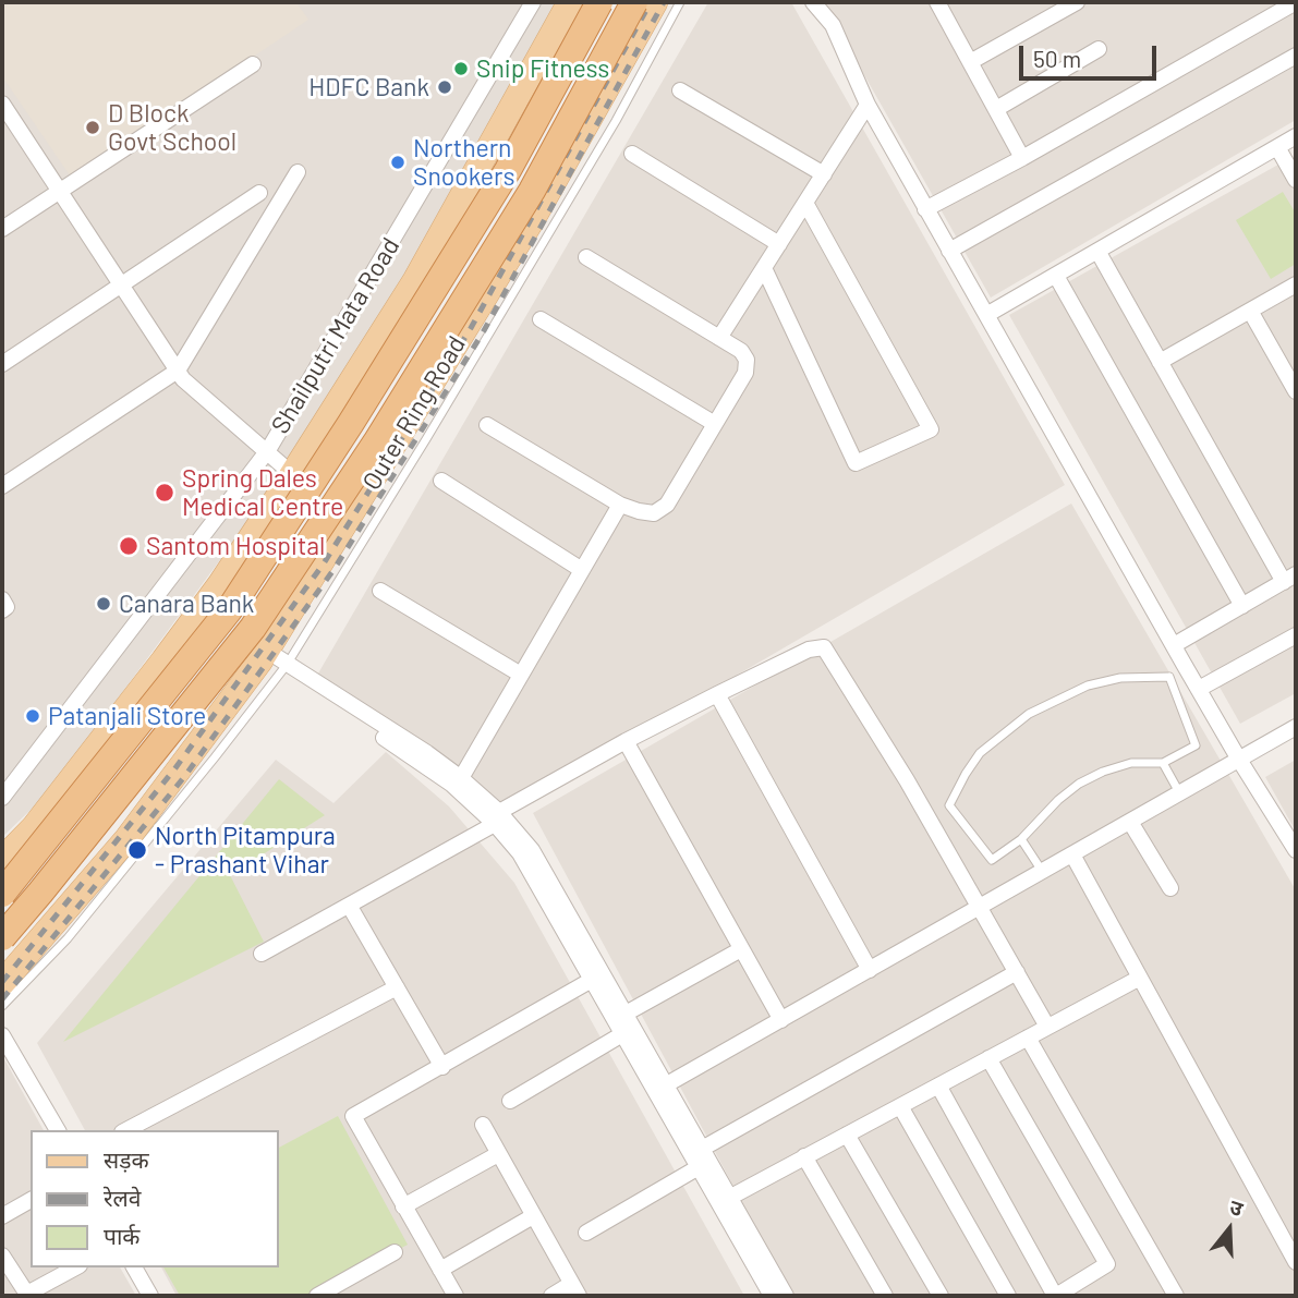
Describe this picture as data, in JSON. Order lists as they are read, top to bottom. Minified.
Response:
{"streets":{"highway":["Outer Ring Road"],"street":["Shailputri Mata Road"]},"places":["Snip Fitness","HDFC Bank","D Block Govt School","Northern Snookers","Spring Dales Medical Centre","Santom Hospital","Canara Bank","Patanjali Store","North Pitampura - Prashant Vihar"],"legend":["सड़क","रेलवे","पार्क"],"scale_bar":"50 m","north":"top"}
